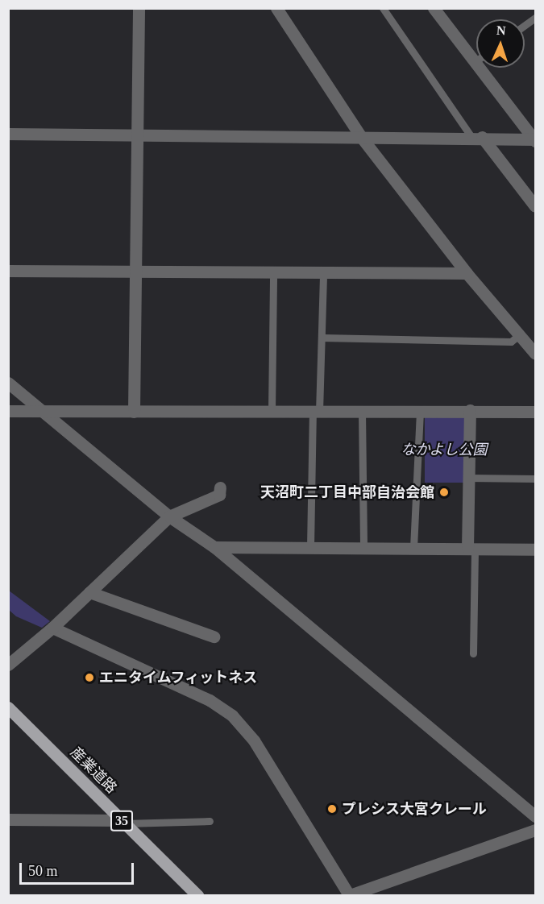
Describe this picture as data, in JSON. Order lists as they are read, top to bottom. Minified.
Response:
{"streets":{"main road":["産業道路","35"]},"parks":["なかよし公園"],"places":["天沼町二丁目中部自治会館","エニタイムフィットネス","プレシス大宮クレール"],"scale_bar":"50 m","north":"top"}
